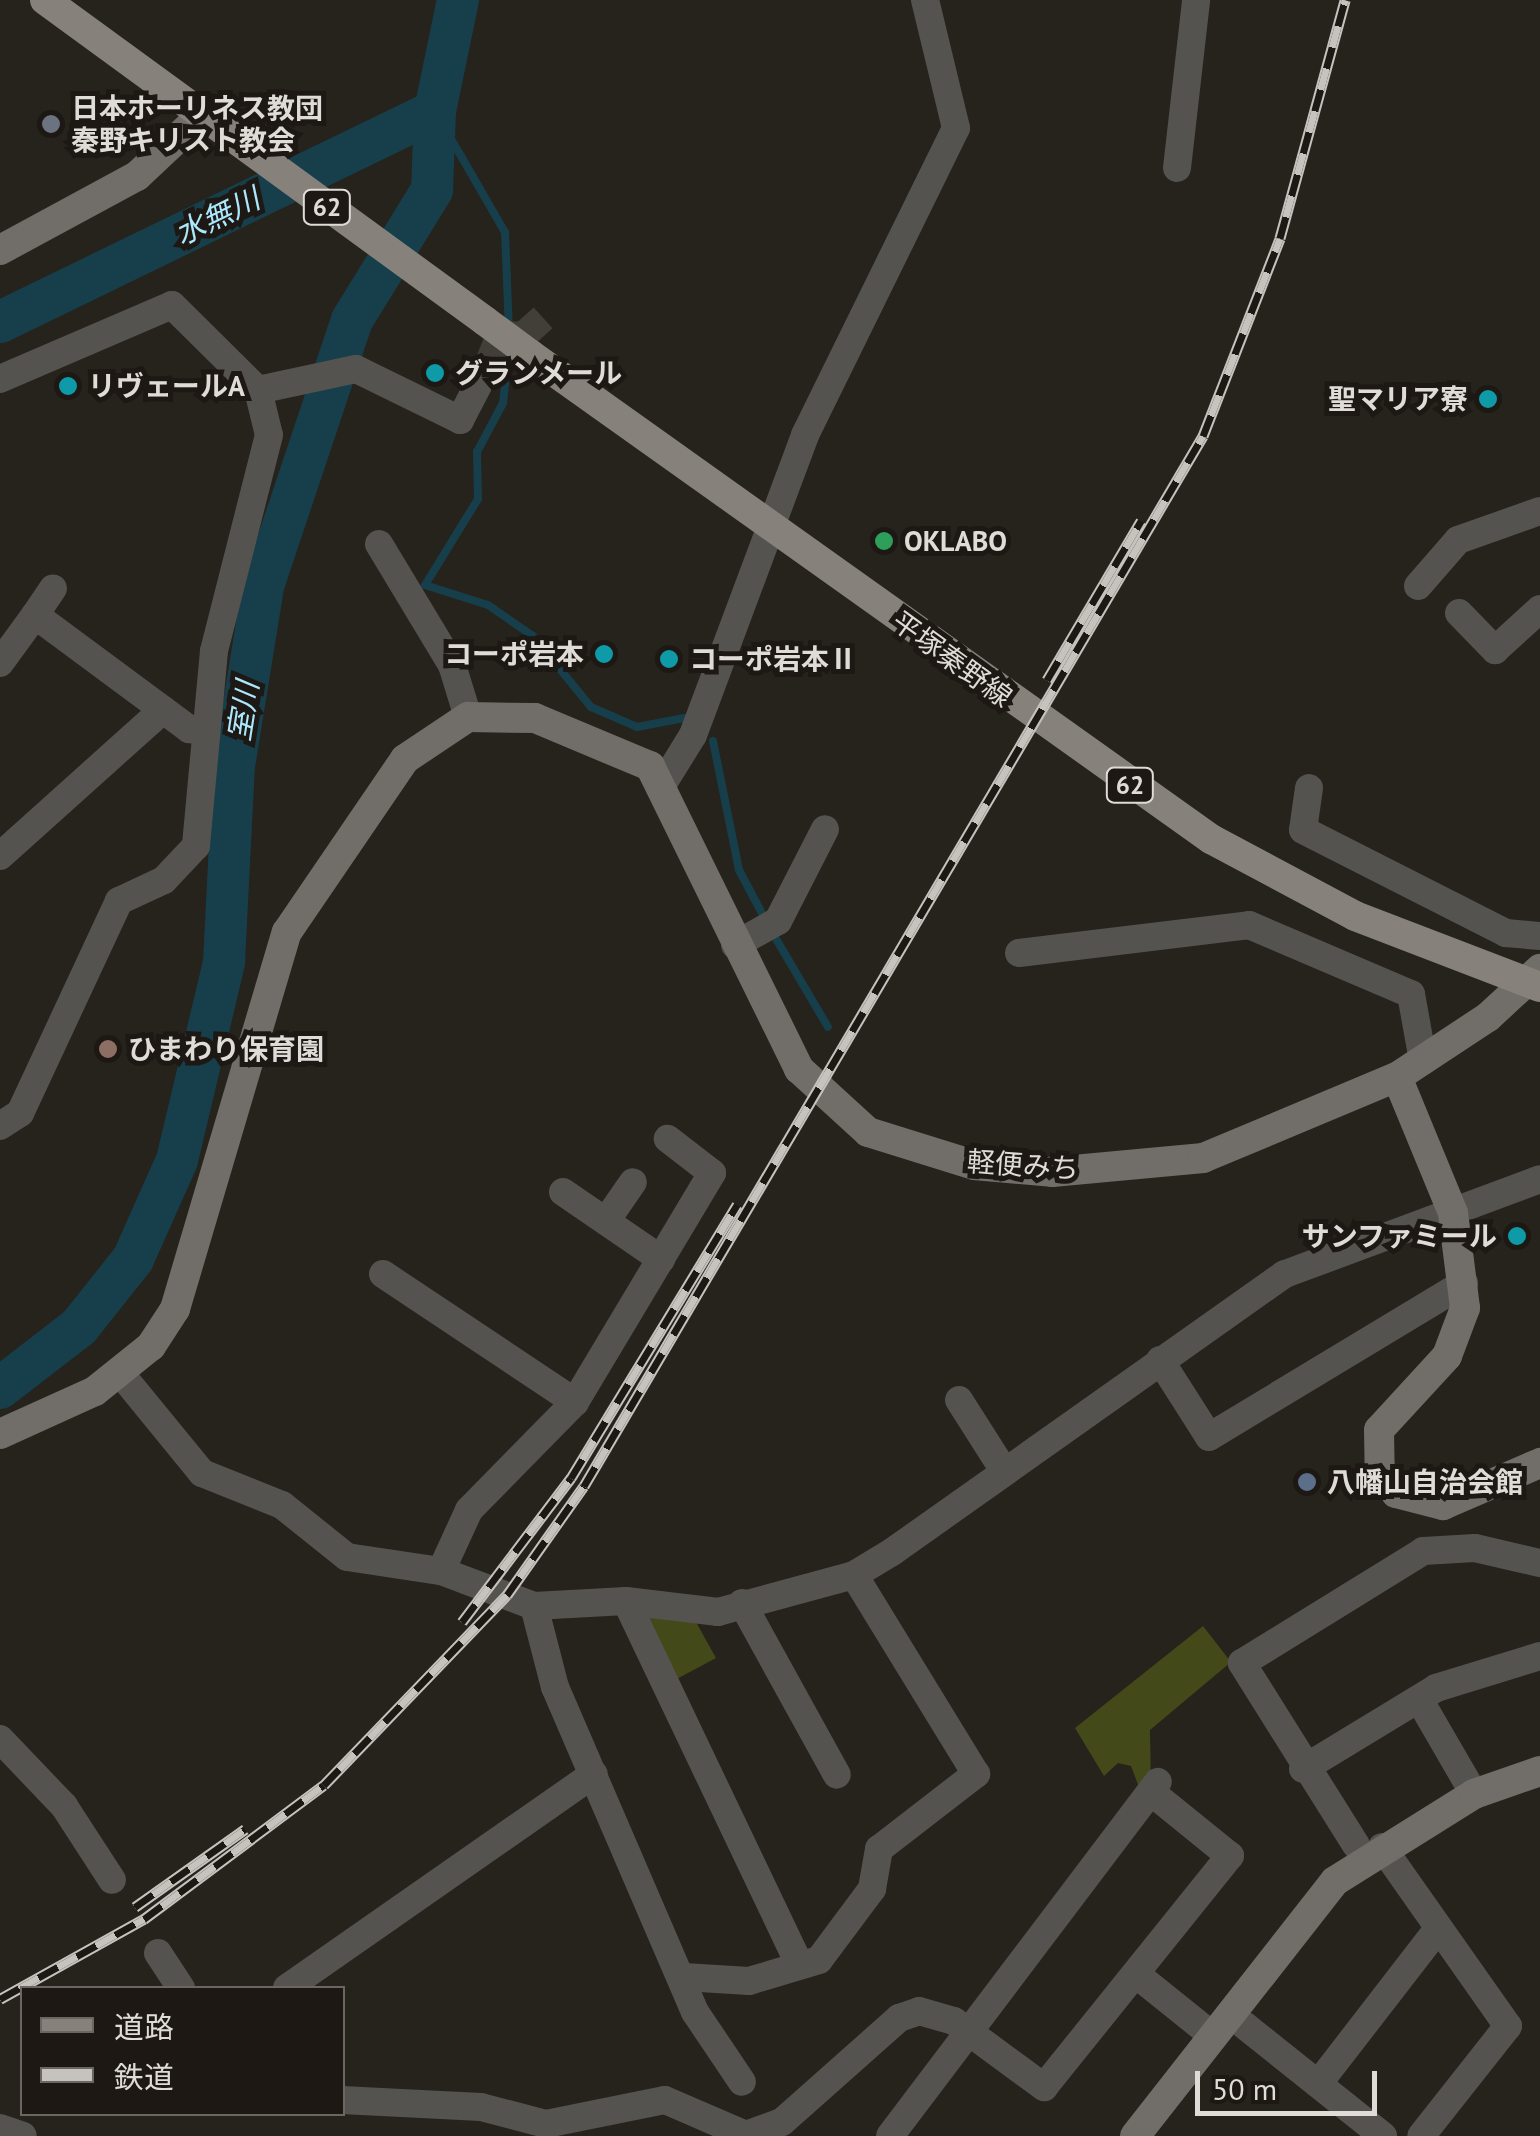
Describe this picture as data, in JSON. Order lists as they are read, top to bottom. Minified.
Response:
{"streets":{"main road":["62","平塚秦野線"],"street":["軽便みち"]},"crossings":[["62","平塚秦野線"],["平塚秦野線","軽便みち"]],"water":["水無川","室川"],"places":["日本ホーリネス教団 秦野キリスト教会","グランメール","リヴェールA","聖マリア寮","OKLABO","コーポ岩本","コーポ岩本Ⅱ","ひまわり保育園","サンファミール","八幡山自治会館"],"legend":["道路","鉄道"],"scale_bar":"50 m"}
